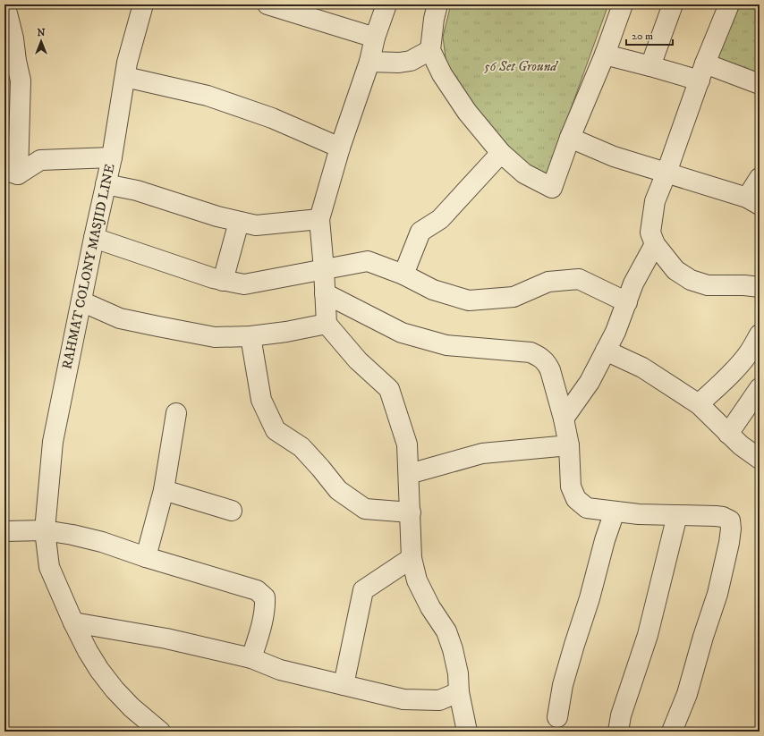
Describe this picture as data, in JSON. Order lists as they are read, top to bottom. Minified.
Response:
{"streets":{"street":["RAHMAT COLONY MASJID LINE"]},"parks":["56 Set Ground"],"scale_bar":"20 m","north":"top"}
